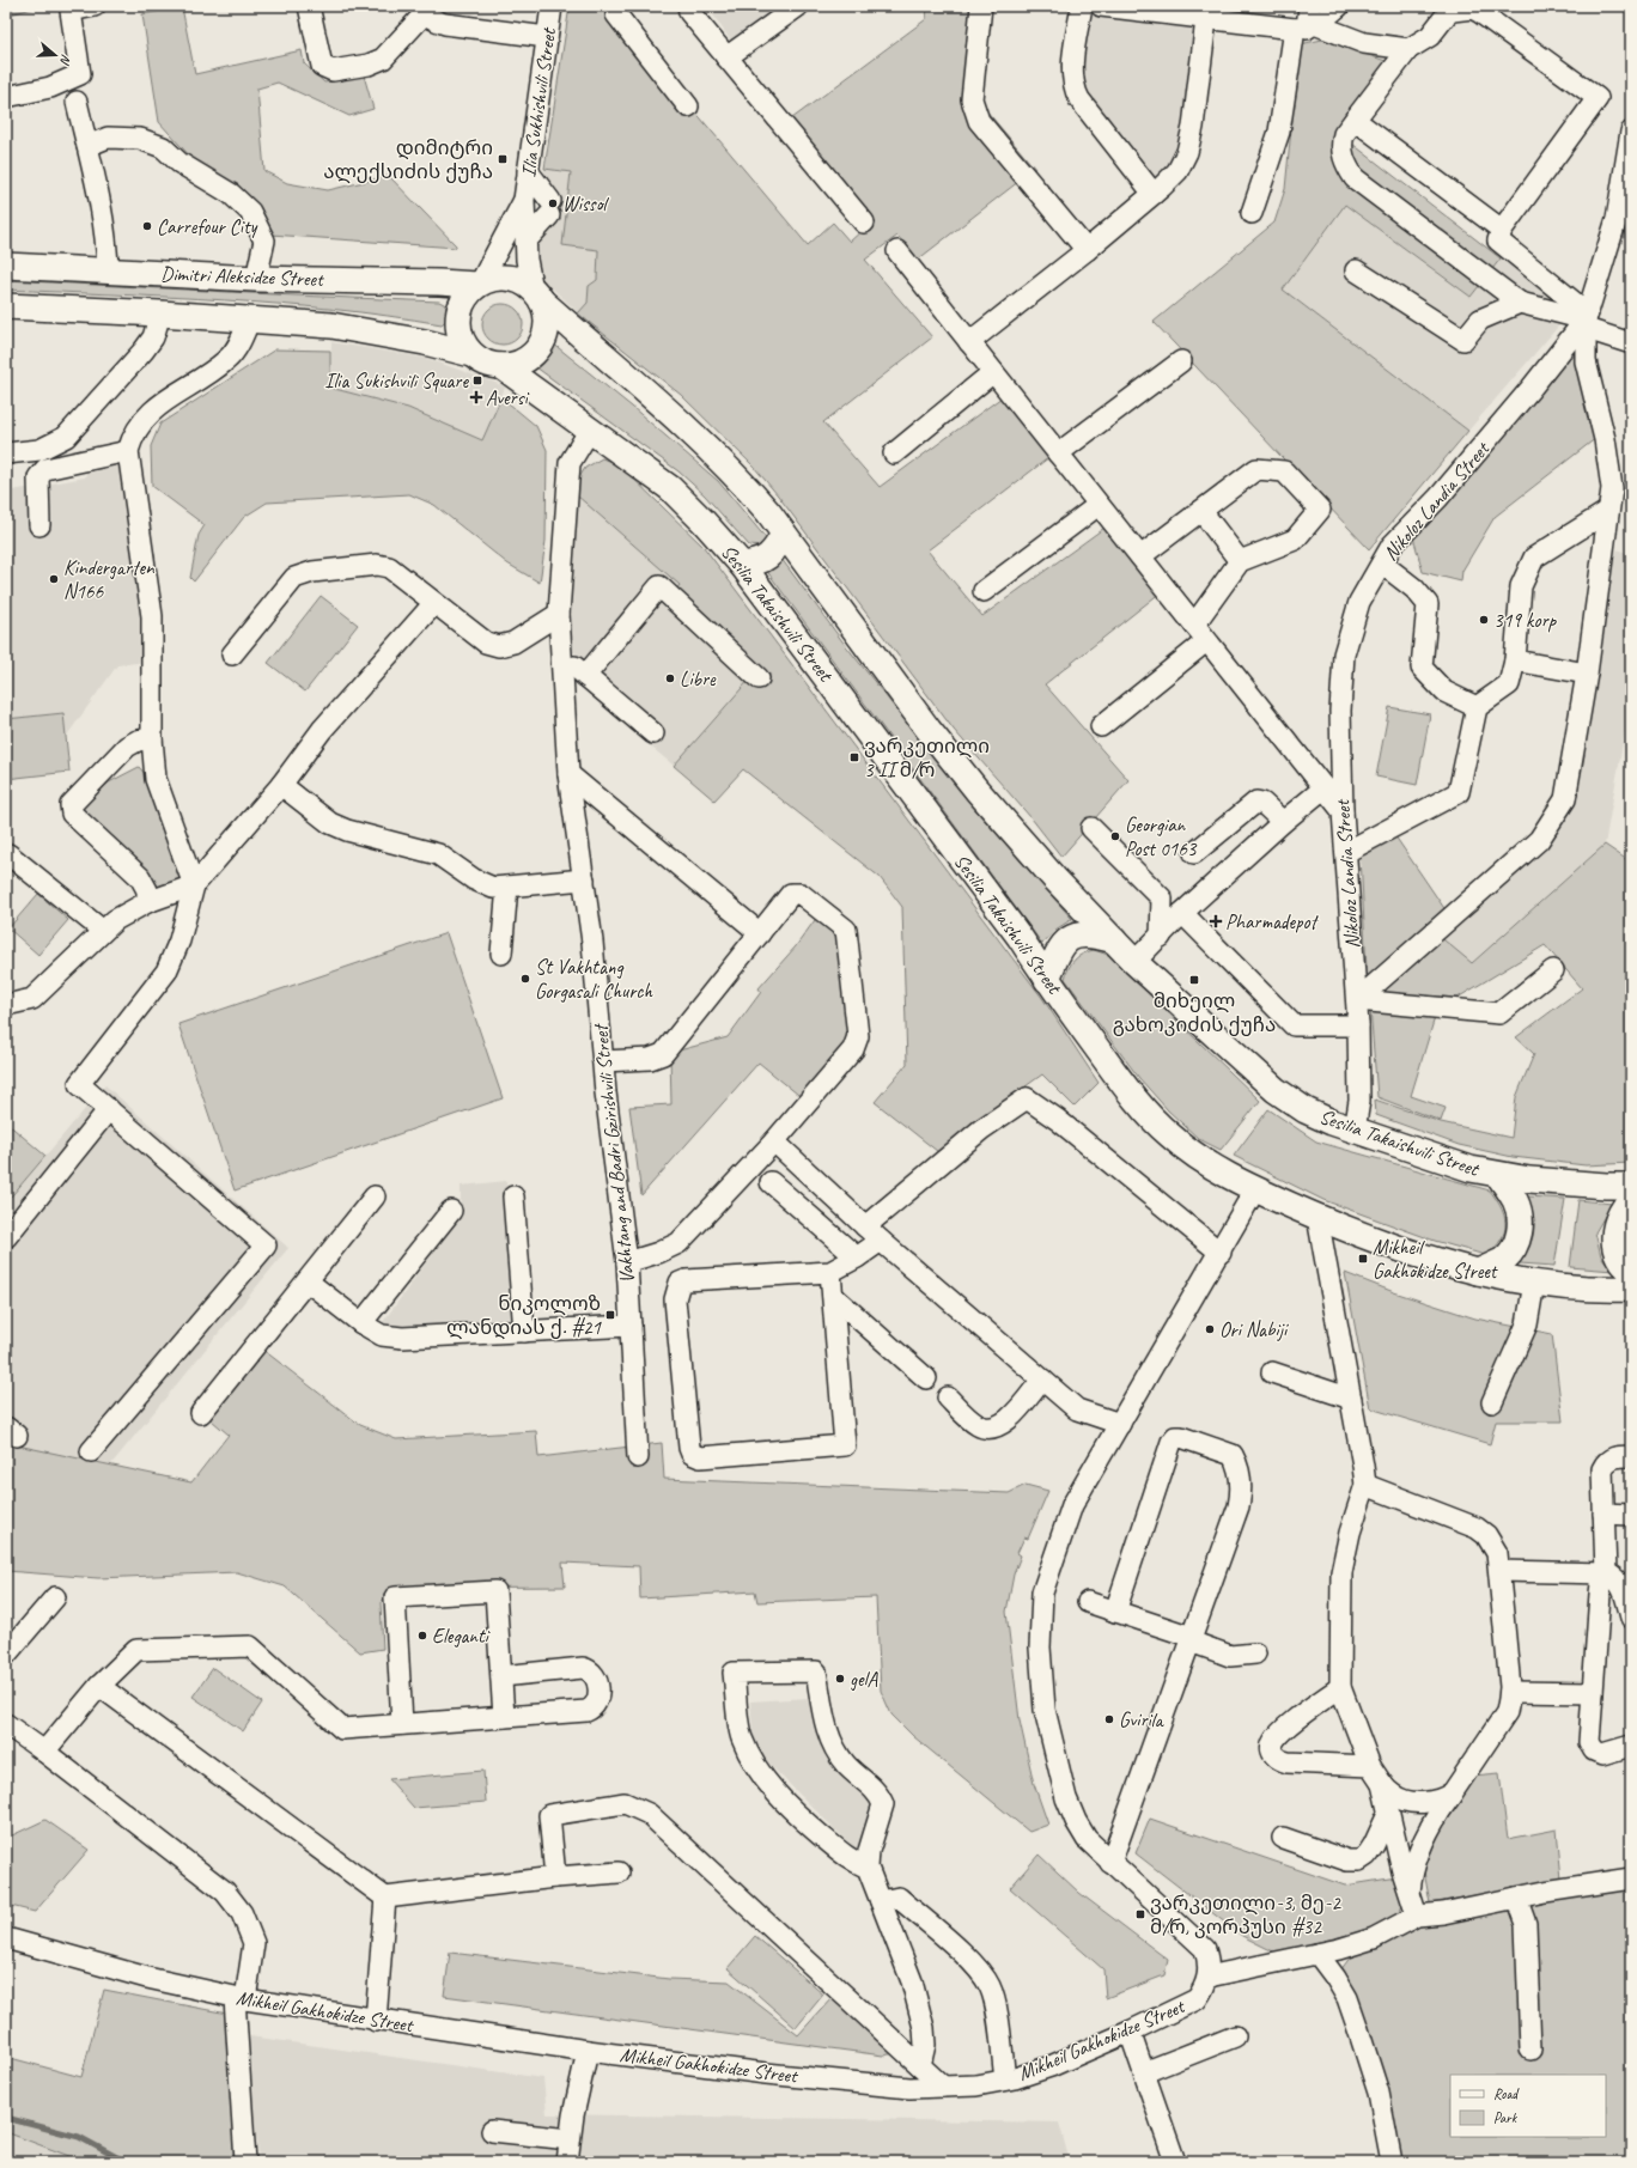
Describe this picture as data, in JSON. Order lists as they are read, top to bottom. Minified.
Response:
{"streets":{"main road":["Dimitri Aleksidze Street","Sesilia Takaishvili Street"],"street":["Ilia Sukhishvili Street","Nikoloz Landia Street","Vakhtang and Badri Gzirishvili Street","Mikheil Gakhokidze Street"]},"crossings":[["Ilia Sukhishvili Street","Dimitri Aleksidze Street"],["Ilia Sukhishvili Street","Sesilia Takaishvili Street"],["Dimitri Aleksidze Street","Sesilia Takaishvili Street"],["Nikoloz Landia Street","Sesilia Takaishvili Street"],["Sesilia Takaishvili Street","Vakhtang and Badri Gzirishvili Street"]],"places":{"transit":["დიმიტრი ალექსიძის ქუჩა","Ilia Sukishvili Square","ვარკეთილი 3 II მ/რ","მიხეილ გახოკიძის ქუჩა","Mikheil Gakhokidze Street","ნიკოლოზ ლანდიას ქ. #21","ვარკეთილი-3, მე-2 მ/რ, კორპუსი #32"],"other":["Wissol","Carrefour City","Kindergarten N166","319 korp","Libre","Georgian Post 0163","St Vakhtang Gorgasali Church","Ori Nabiji","Eleganti","gelA","Gvirila"],"health":["Aversi","Pharmadepot"]},"legend":["Road","Park"],"north":"right"}
